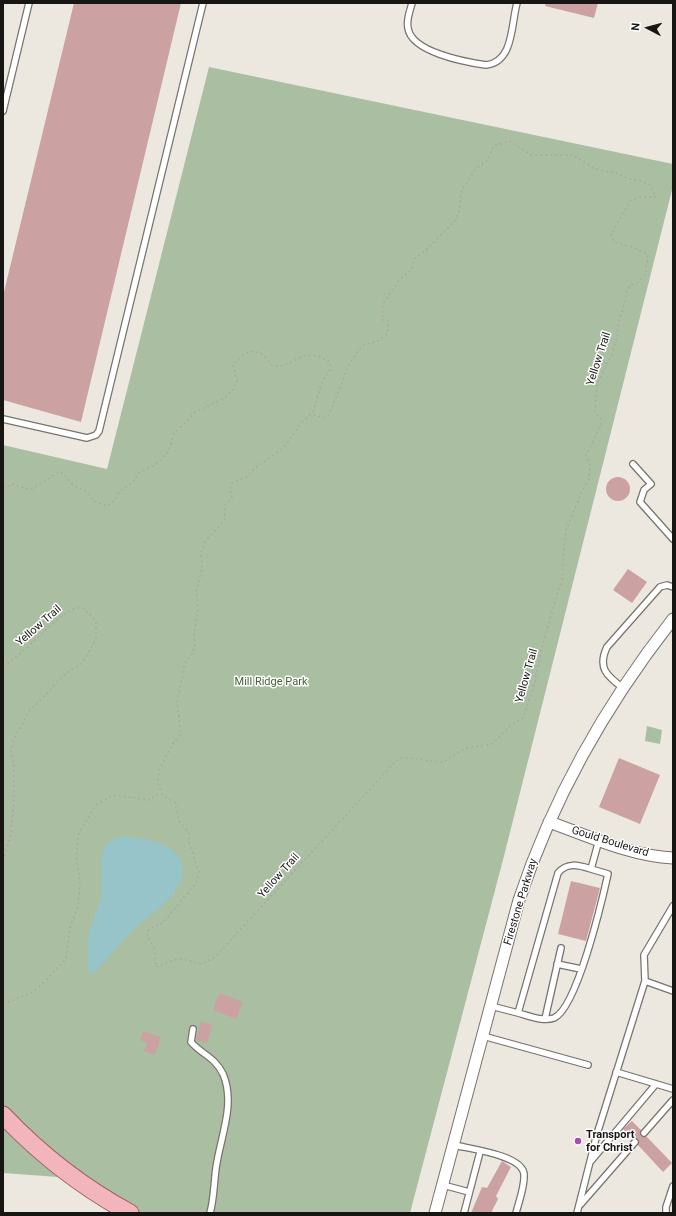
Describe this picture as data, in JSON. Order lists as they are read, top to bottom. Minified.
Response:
{"streets":{"street":["Gould Boulevard","Firestone Parkway"],"path":["Yellow Trail"]},"crossings":[["Gould Boulevard","Firestone Parkway"]],"parks":["Mill Ridge Park"],"places":["Transport for Christ"],"north":"left"}
